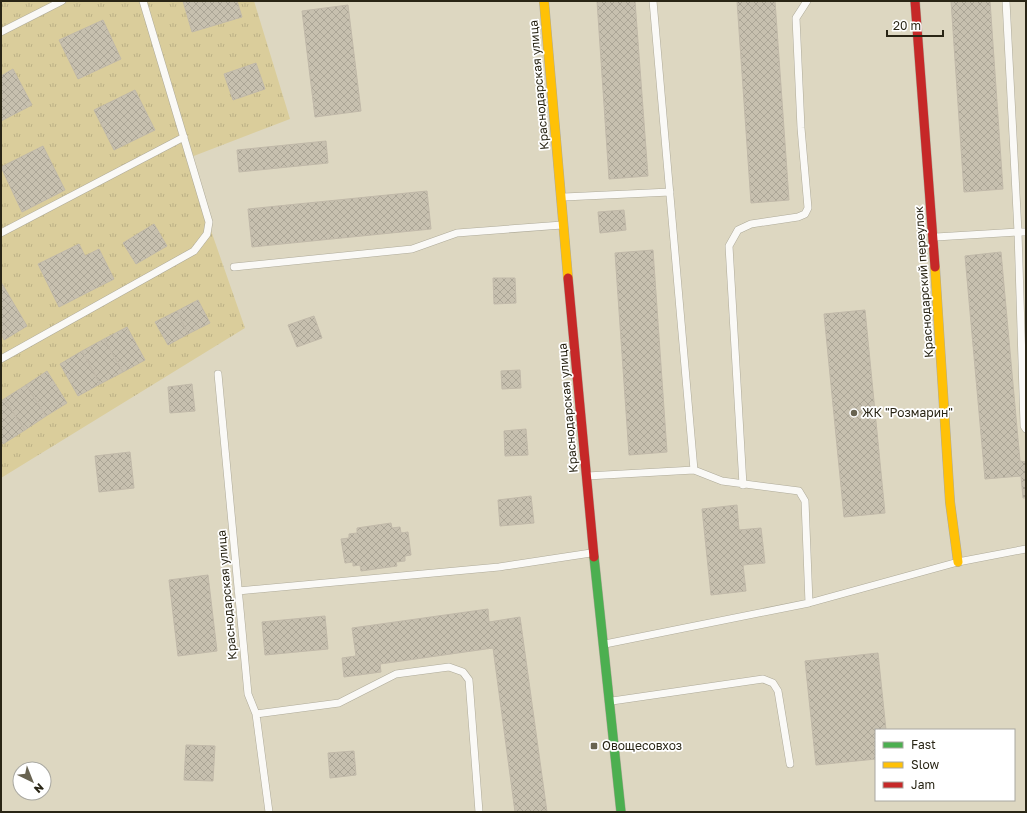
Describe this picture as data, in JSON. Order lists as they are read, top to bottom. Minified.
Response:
{"streets":{"main road":["Краснодарская улица","Краснодарский переулок"]},"places":{"other":["ЖК \"Розмарин\""],"transit":["Овощесовхоз"]},"legend":["Fast","Slow","Jam"],"scale_bar":"20 m","north":"bottom right"}
